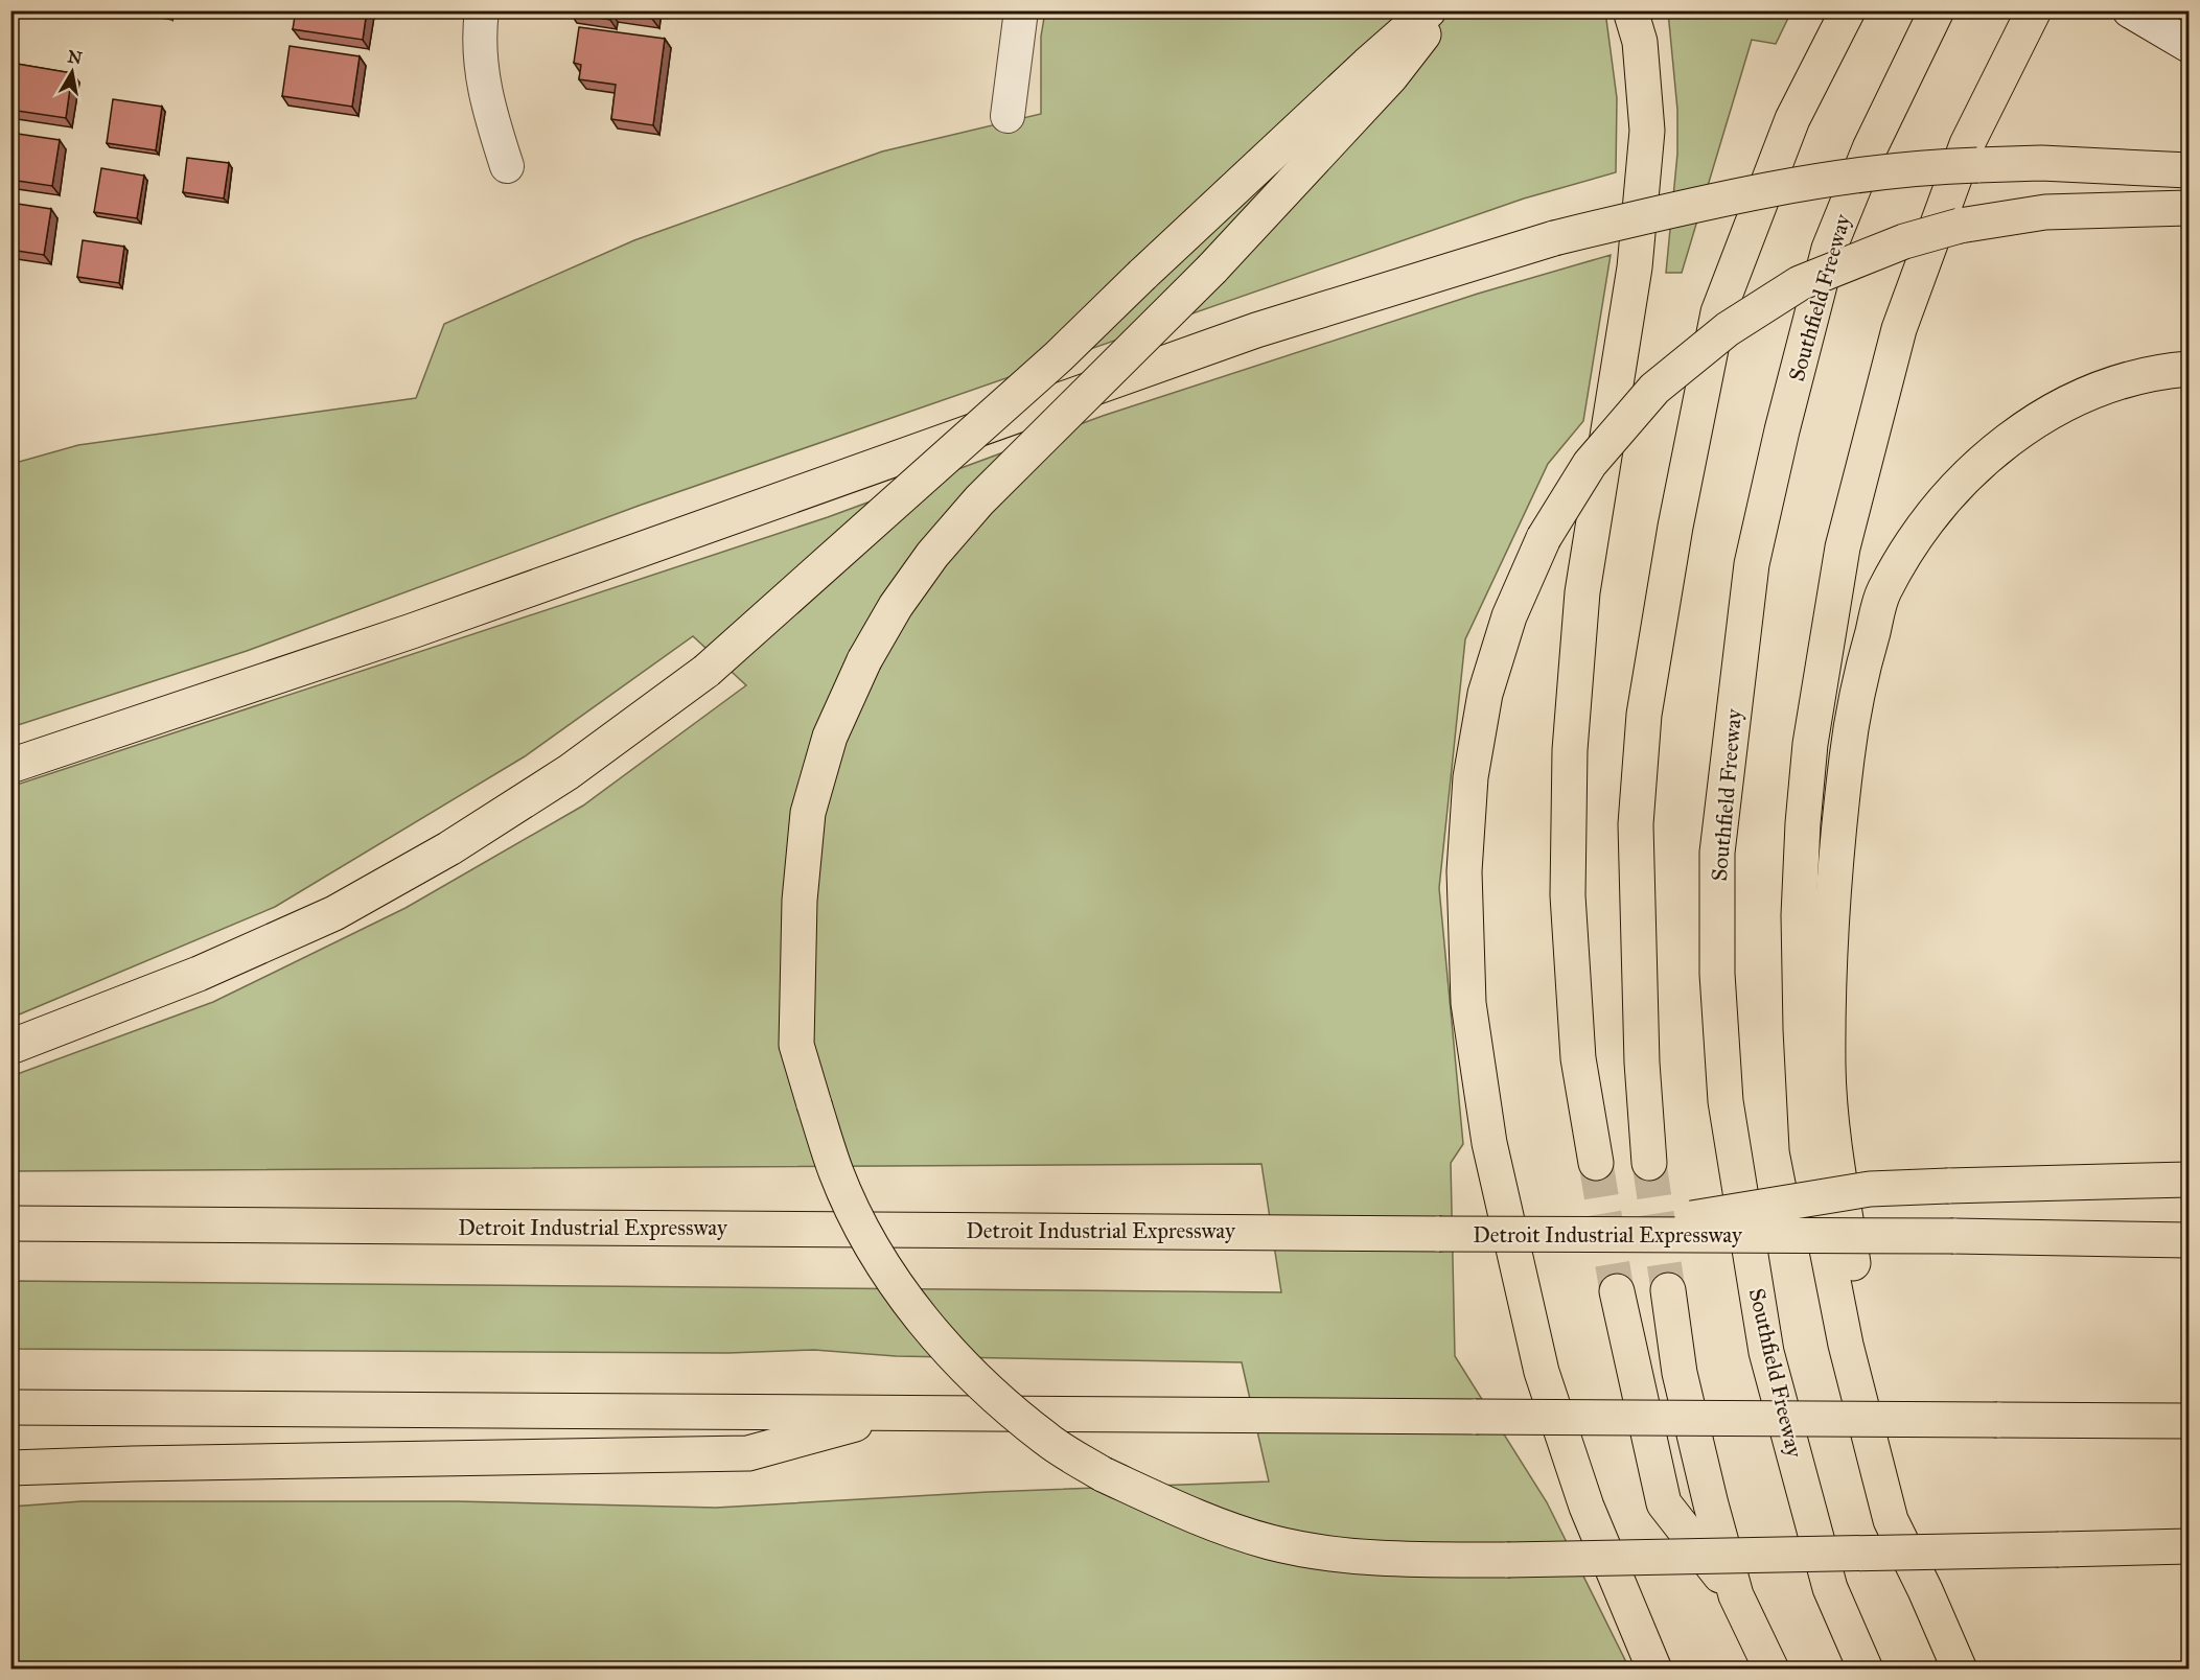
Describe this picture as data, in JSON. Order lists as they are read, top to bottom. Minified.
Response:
{"streets":{"highway":["Southfield Freeway","Detroit Industrial Expressway"]},"north":"top"}
